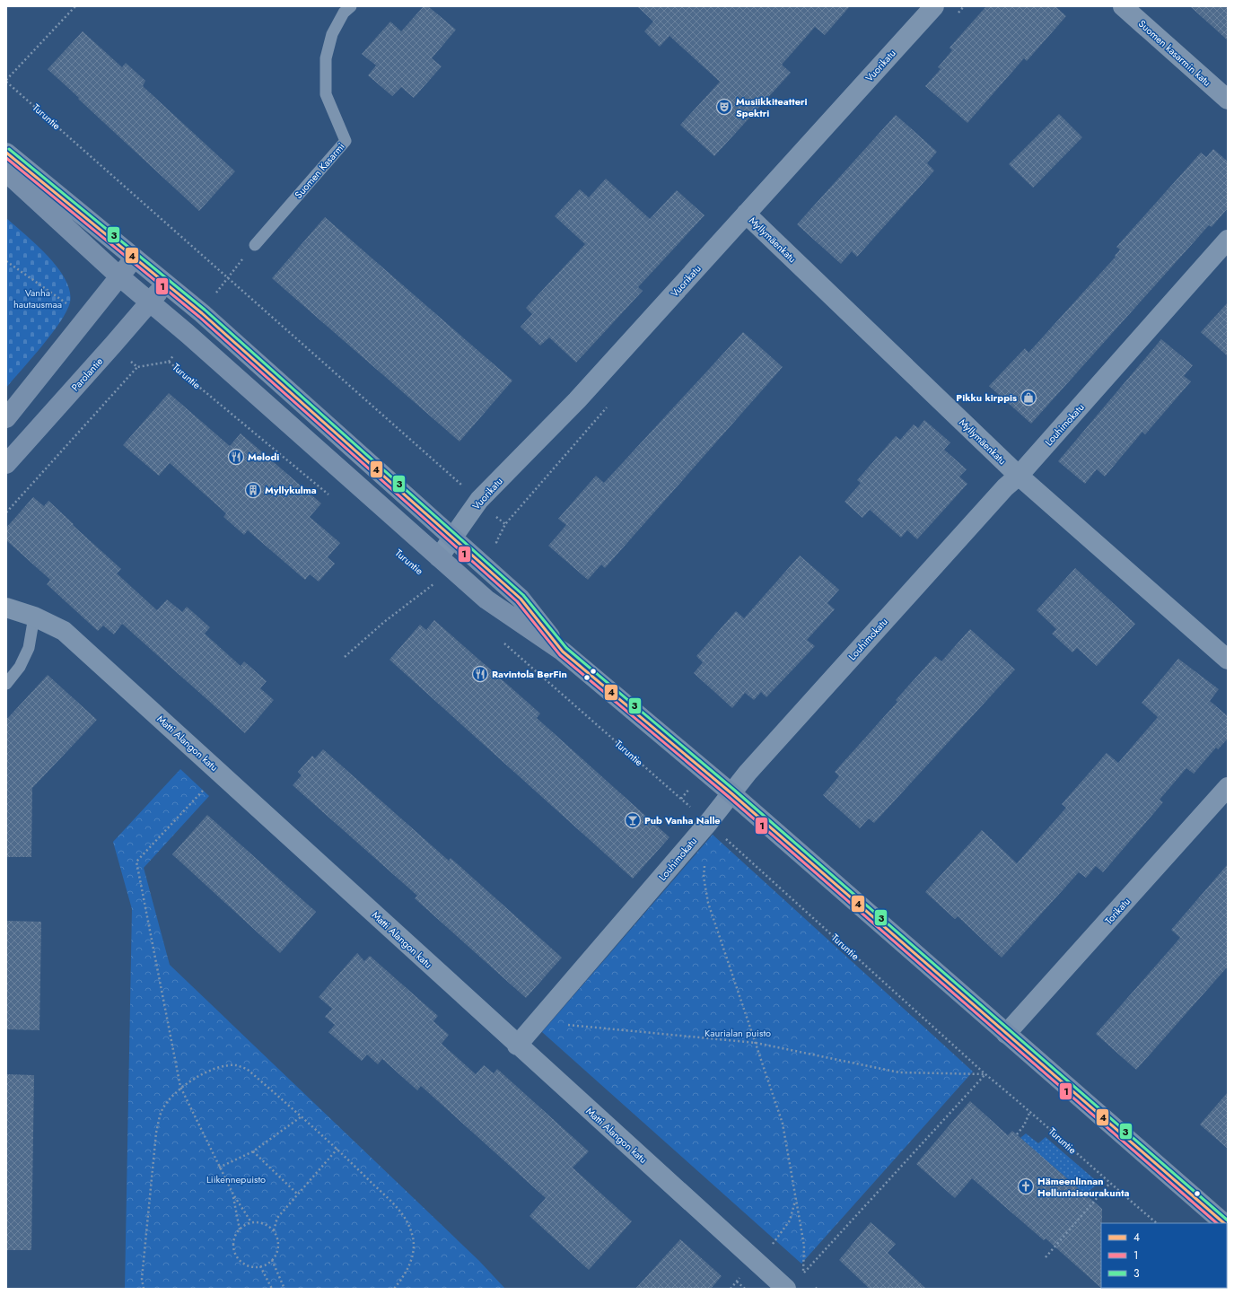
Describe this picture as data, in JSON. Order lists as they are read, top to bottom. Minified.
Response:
{"streets":{"main road":["Parolantie"],"street":["Suomen kasarmin katu","Vuorikatu","Myllymäenkatu","Louhimokatu","Matti Alangon katu","Torikatu"],"lane":["Suomen Kasarmi"],"path":["Turuntie"]},"crossings":[["Vuorikatu","Turuntie"],["Vuorikatu","Myllymäenkatu"],["Turuntie","Louhimokatu"],["Myllymäenkatu","Louhimokatu"],["Louhimokatu","Matti Alangon katu"]],"parks":["Vanha hautausmaa","Kaurialan puisto","Liikennepuisto"],"places":{"theatre":["Musiikkiteatteri Spektri"],"shop":["Pikku kirppis"],"restaurant":["Melodi","Ravintola BerFin"],"building":["Myllykulma"],"bar":["Pub Vanha Nalle"],"church":["Hämeenlinnan Helluntaiseurakunta"]},"lines":["transit line 3","transit line 4","transit line 1"],"legend":["4","1","3"]}
